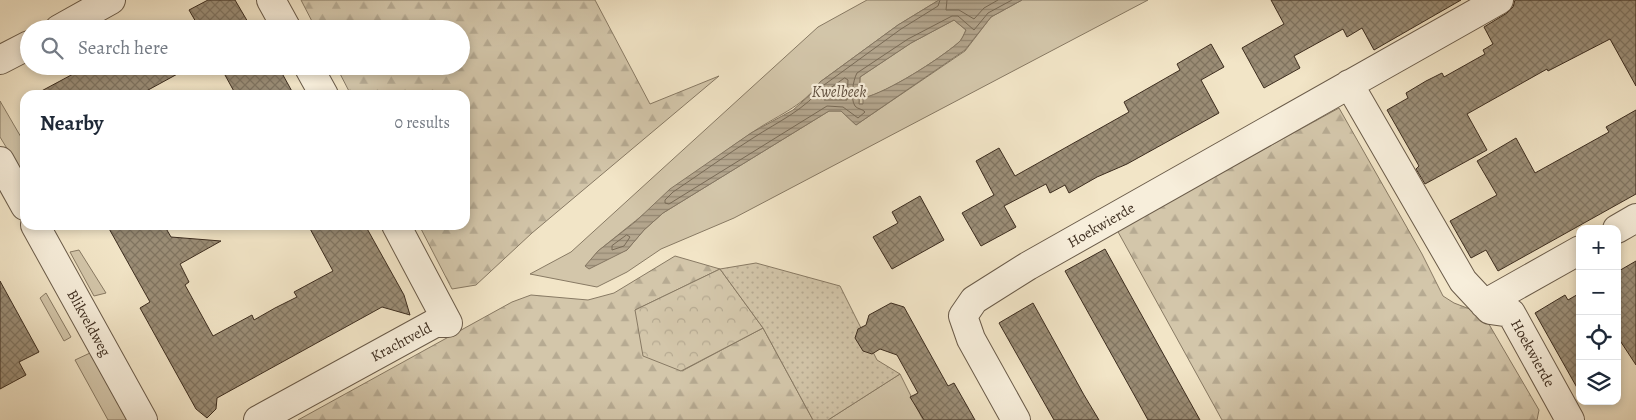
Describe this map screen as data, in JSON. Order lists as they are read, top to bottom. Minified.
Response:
{"streets":{"street":["Hoekwierde","Blikveldweg","Krachtveld"]},"water":["Kwelbeek"],"page":{"search":"Search here","heading":["Nearby","0 results"],"map_buttons":["+","−"]}}
